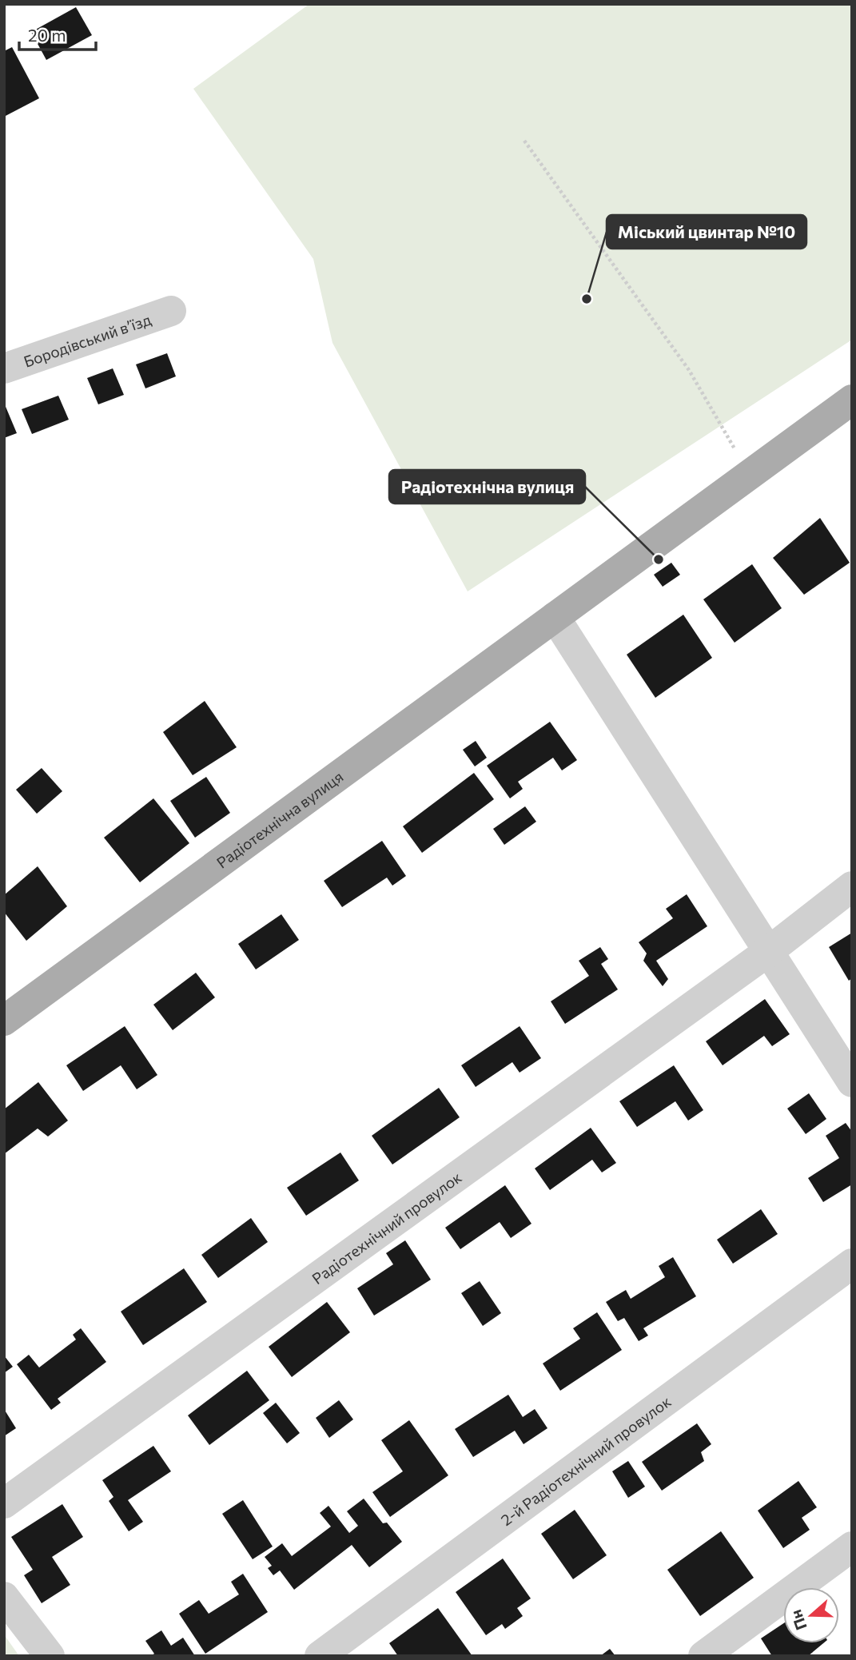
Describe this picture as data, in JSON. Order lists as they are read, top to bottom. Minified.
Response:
{"streets":{"main road":["Радіотехнічна вулиця"],"street":["Бородівський в’їзд","Радіотехнічний провулок","2-й Радіотехнічний провулок"]},"places":["Міський цвинтар №10","Радіотехнічна вулиця"],"scale_bar":"20 m","north":"left"}
